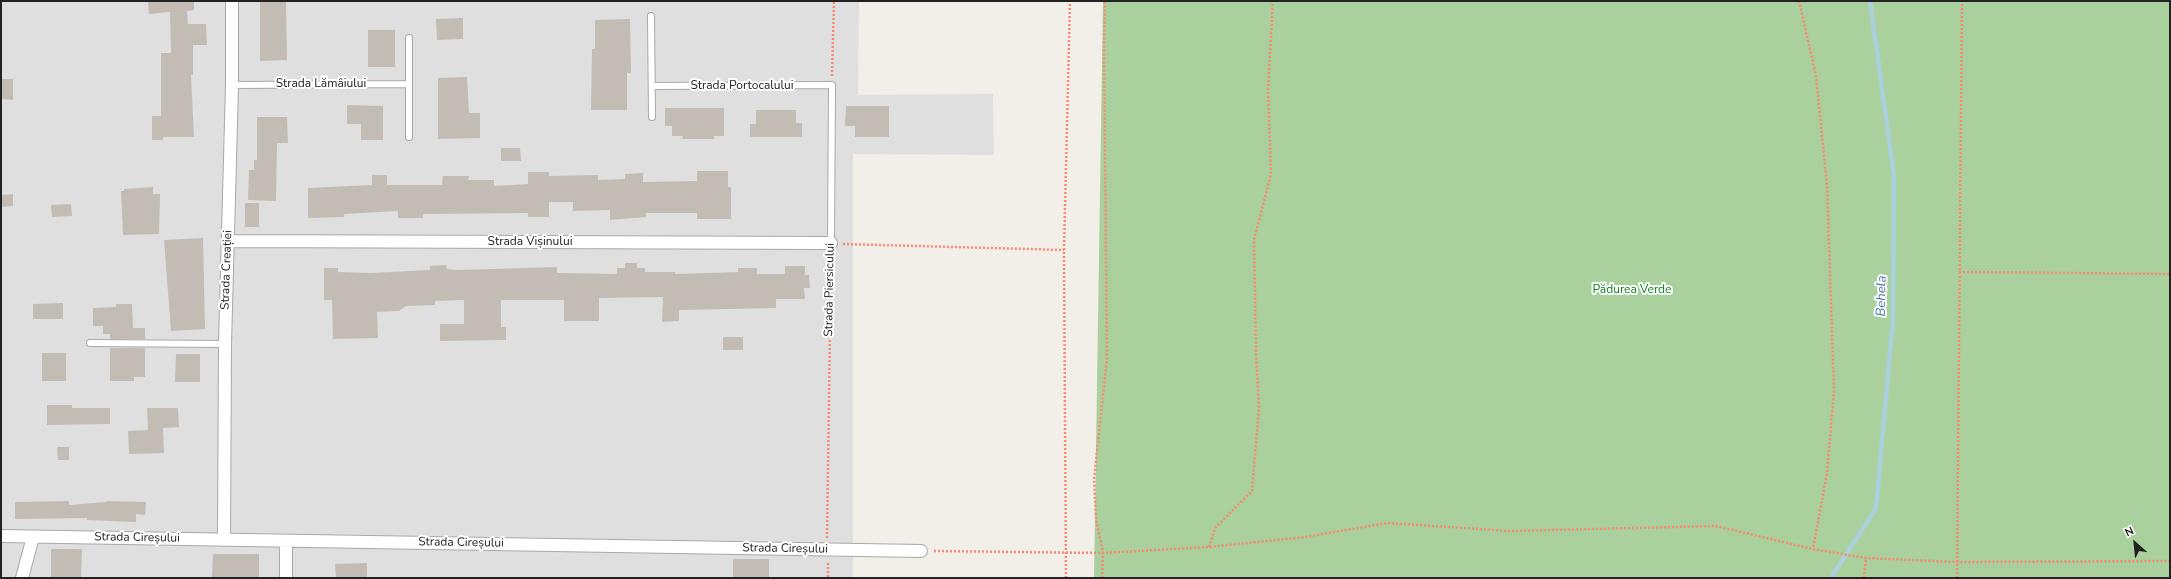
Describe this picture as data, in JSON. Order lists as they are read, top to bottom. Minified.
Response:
{"streets":{"street":["Strada Vișinului","Strada Creației","Strada Cireșului"],"lane":["Strada Lămâiului","Strada Portocalului","Strada Piersicului"]},"crossings":[["Strada Lămâiului","Strada Creației"],["Strada Portocalului","Strada Piersicului"],["Strada Vișinului","Strada Creației"],["Strada Vișinului","Strada Piersicului"],["Strada Creației","Strada Cireșului"],["Strada Piersicului","Strada Cireșului"]],"water":["Behela"],"parks":["Pădurea Verde"],"north":"top left"}
